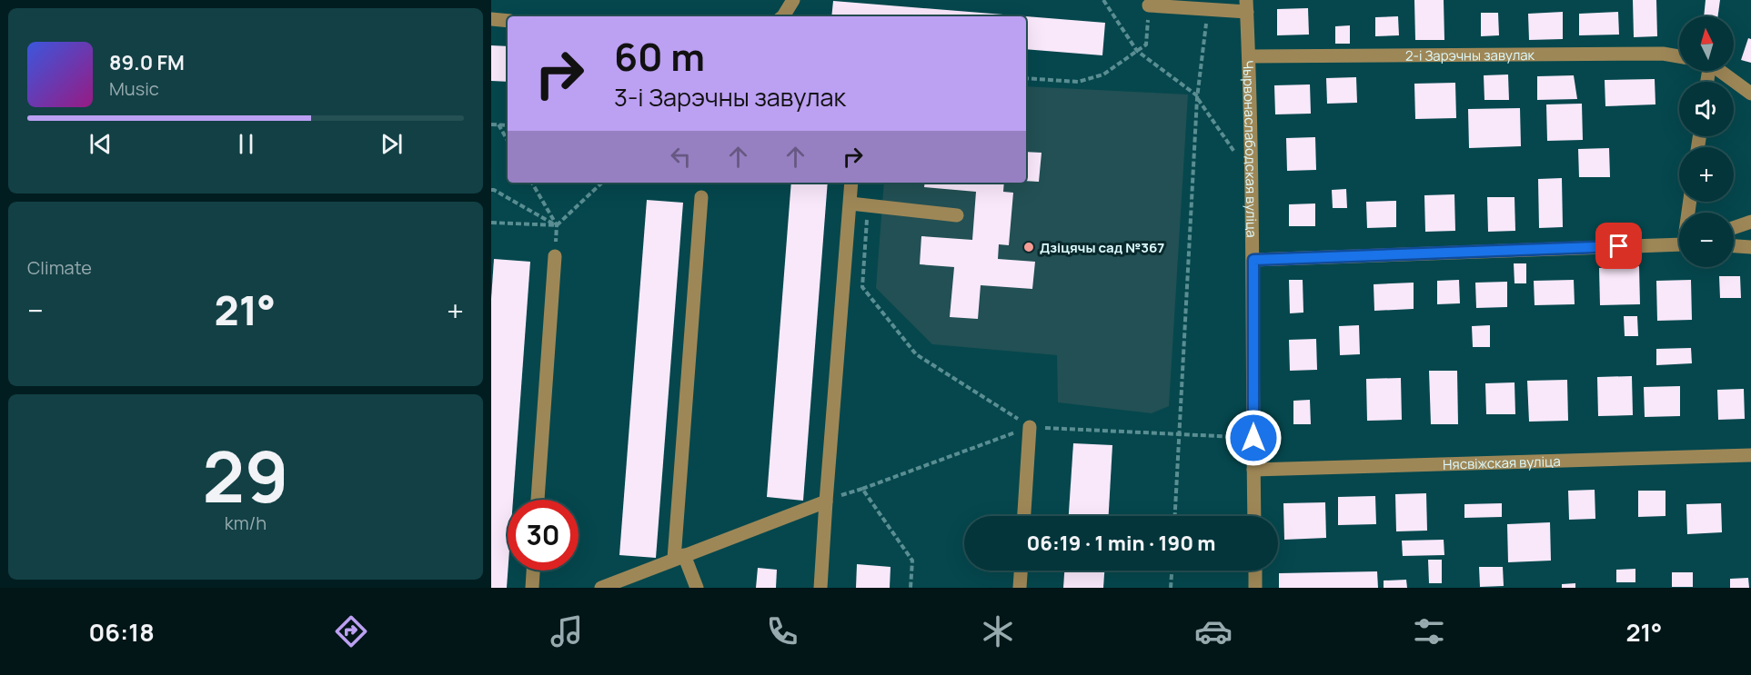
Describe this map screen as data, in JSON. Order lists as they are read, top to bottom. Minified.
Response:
{"streets":{"street":["2-і Зарэчны завулак","Чырвонаслабодская вуліца","Нясвіжская вуліца"]},"crossings":[["2-і Зарэчны завулак","Чырвонаслабодская вуліца"],["Чырвонаслабодская вуліца","Нясвіжская вуліца"]],"places":["Дзіцячы сад №367"],"north":"top","page":{"map_buttons":["+","−"],"turn":["60 m","3-і Зарэчны завулак"],"song":["89.0 FM","Music"],"tile":["Climate",["29","km/h"]],"heat":["−","21°","+"],"limit":"30","trip":"06:19 · 1 min · 190 m","tabs":["06:18","21°"]}}
